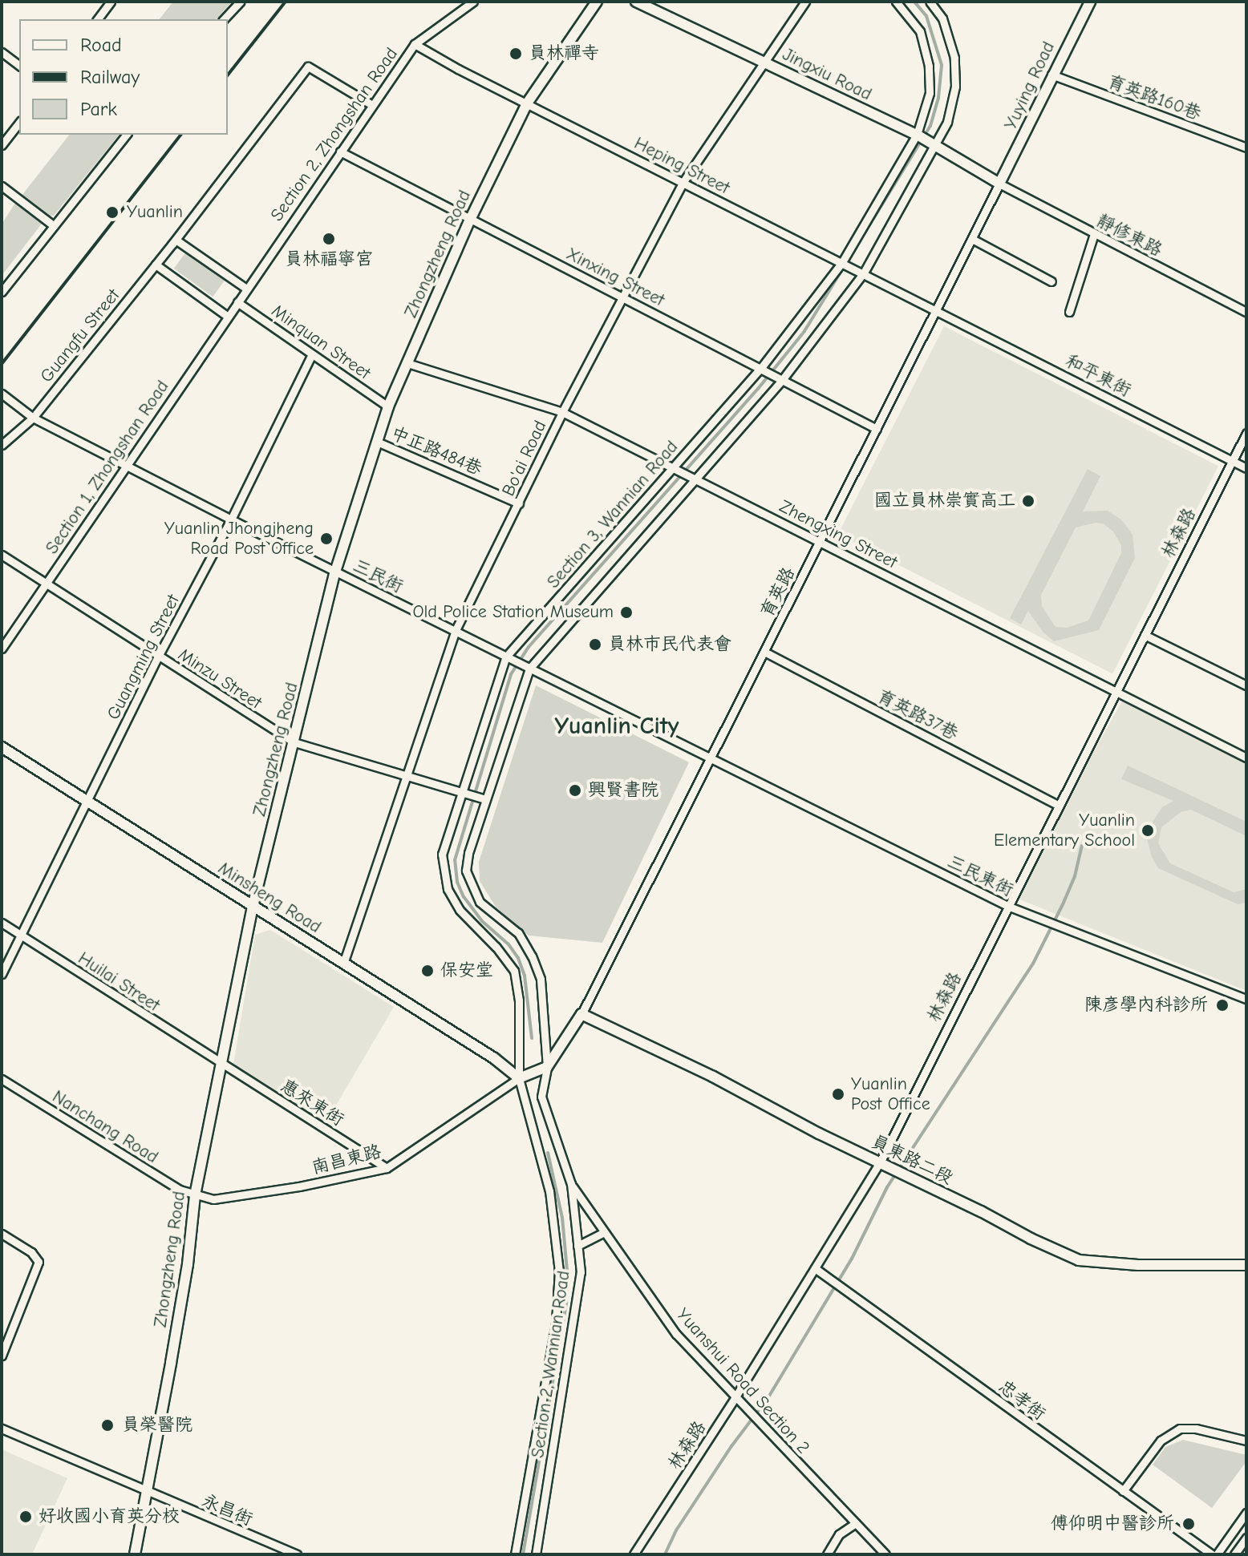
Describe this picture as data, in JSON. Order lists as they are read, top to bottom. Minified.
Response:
{"streets":{"street":["Jingxiu Road","Yuying Road","育英路160巷","Section 2, Zhongshan Road","Heping Street","靜修東路","Zhongzheng Road","Xinxing Street","Guangfu Street","Minquan Street","和平東街","中正路484巷","Bo'ai Road","Section 1, Zhongshan Road","Section 3, Wannian Road","林森路","Zhengxing Street","三民街","育英路","Guangming Street","Minzu Street","育英路37巷","三民東街","Minsheng Road","Huilai Street","惠來東街","Nanchang Road","南昌東路","員東路二段","Section 2, Wannian Road","Yuanshui Road Section 2","忠孝街","永昌街"]},"crossings":[["Jingxiu Road","Yuying Road"],["Jingxiu Road","靜修東路"],["Jingxiu Road","Bo'ai Road"],["Jingxiu Road","Section 3, Wannian Road"],["Jingxiu Road","育英路"],["Yuying Road","育英路160巷"],["Yuying Road","靜修東路"],["Yuying Road","育英路"],["Section 2, Zhongshan Road","Heping Street"],["Section 2, Zhongshan Road","Xinxing Street"],["Section 2, Zhongshan Road","Minquan Street"],["Section 2, Zhongshan Road","Section 1, Zhongshan Road"],["Heping Street","Zhongzheng Road"],["Heping Street","和平東街"],["Heping Street","Bo'ai Road"],["Heping Street","Section 3, Wannian Road"],["Heping Street","育英路"],["靜修東路","育英路"],["Zhongzheng Road","Xinxing Street"],["Zhongzheng Road","Minquan Street"],["Zhongzheng Road","中正路484巷"],["Zhongzheng Road","Zhengxing Street"],["Zhongzheng Road","三民街"],["Zhongzheng Road","Minzu Street"],["Zhongzheng Road","Minsheng Road"],["Zhongzheng Road","Huilai Street"],["Zhongzheng Road","惠來東街"],["Zhongzheng Road","Nanchang Road"],["Zhongzheng Road","南昌東路"],["Zhongzheng Road","永昌街"],["Xinxing Street","Bo'ai Road"],["Xinxing Street","Section 3, Wannian Road"],["Xinxing Street","育英路"],["Guangfu Street","三民街"],["Minquan Street","Section 1, Zhongshan Road"],["Minquan Street","Guangming Street"],["和平東街","林森路"],["和平東街","育英路"],["中正路484巷","Bo'ai Road"],["Bo'ai Road","Zhengxing Street"],["Bo'ai Road","三民街"],["Bo'ai Road","Minzu Street"],["Bo'ai Road","Minsheng Road"],["Section 1, Zhongshan Road","三民街"],["Section 1, Zhongshan Road","Minzu Street"],["Section 3, Wannian Road","Zhengxing Street"],["Section 3, Wannian Road","三民街"],["Section 3, Wannian Road","Minzu Street"],["Section 3, Wannian Road","Minsheng Road"],["Section 3, Wannian Road","南昌東路"],["Section 3, Wannian Road","Section 2, Wannian Road"],["林森路","Zhengxing Street"],["林森路","育英路37巷"],["林森路","三民東街"],["林森路","員東路二段"],["林森路","Yuanshui Road Section 2"],["林森路","忠孝街"],["Zhengxing Street","育英路"],["三民街","育英路"],["三民街","Guangming Street"],["三民街","三民東街"],["育英路","育英路37巷"],["育英路","三民東街"],["育英路","員東路二段"],["Guangming Street","Minzu Street"],["Guangming Street","Minsheng Road"],["Guangming Street","Huilai Street"],["Minsheng Road","南昌東路"],["Minsheng Road","Section 2, Wannian Road"],["Huilai Street","惠來東街"],["惠來東街","南昌東路"],["Nanchang Road","南昌東路"],["南昌東路","Section 2, Wannian Road"],["Section 2, Wannian Road","Yuanshui Road Section 2"]],"districts":["Yuanlin City"],"places":["員林禪寺","Yuanlin","員林福寧宮","國立員林崇實高工","Yuanlin Jhongjheng Road Post Office","Old Police Station Museum","員林市民代表會","興賢書院","Yuanlin Elementary School","保安堂","陳彥學內科診所","Yuanlin Post Office","員榮醫院","好收國小育英分校","傅仰明中醫診所"],"legend":["Road","Railway","Park"]}
